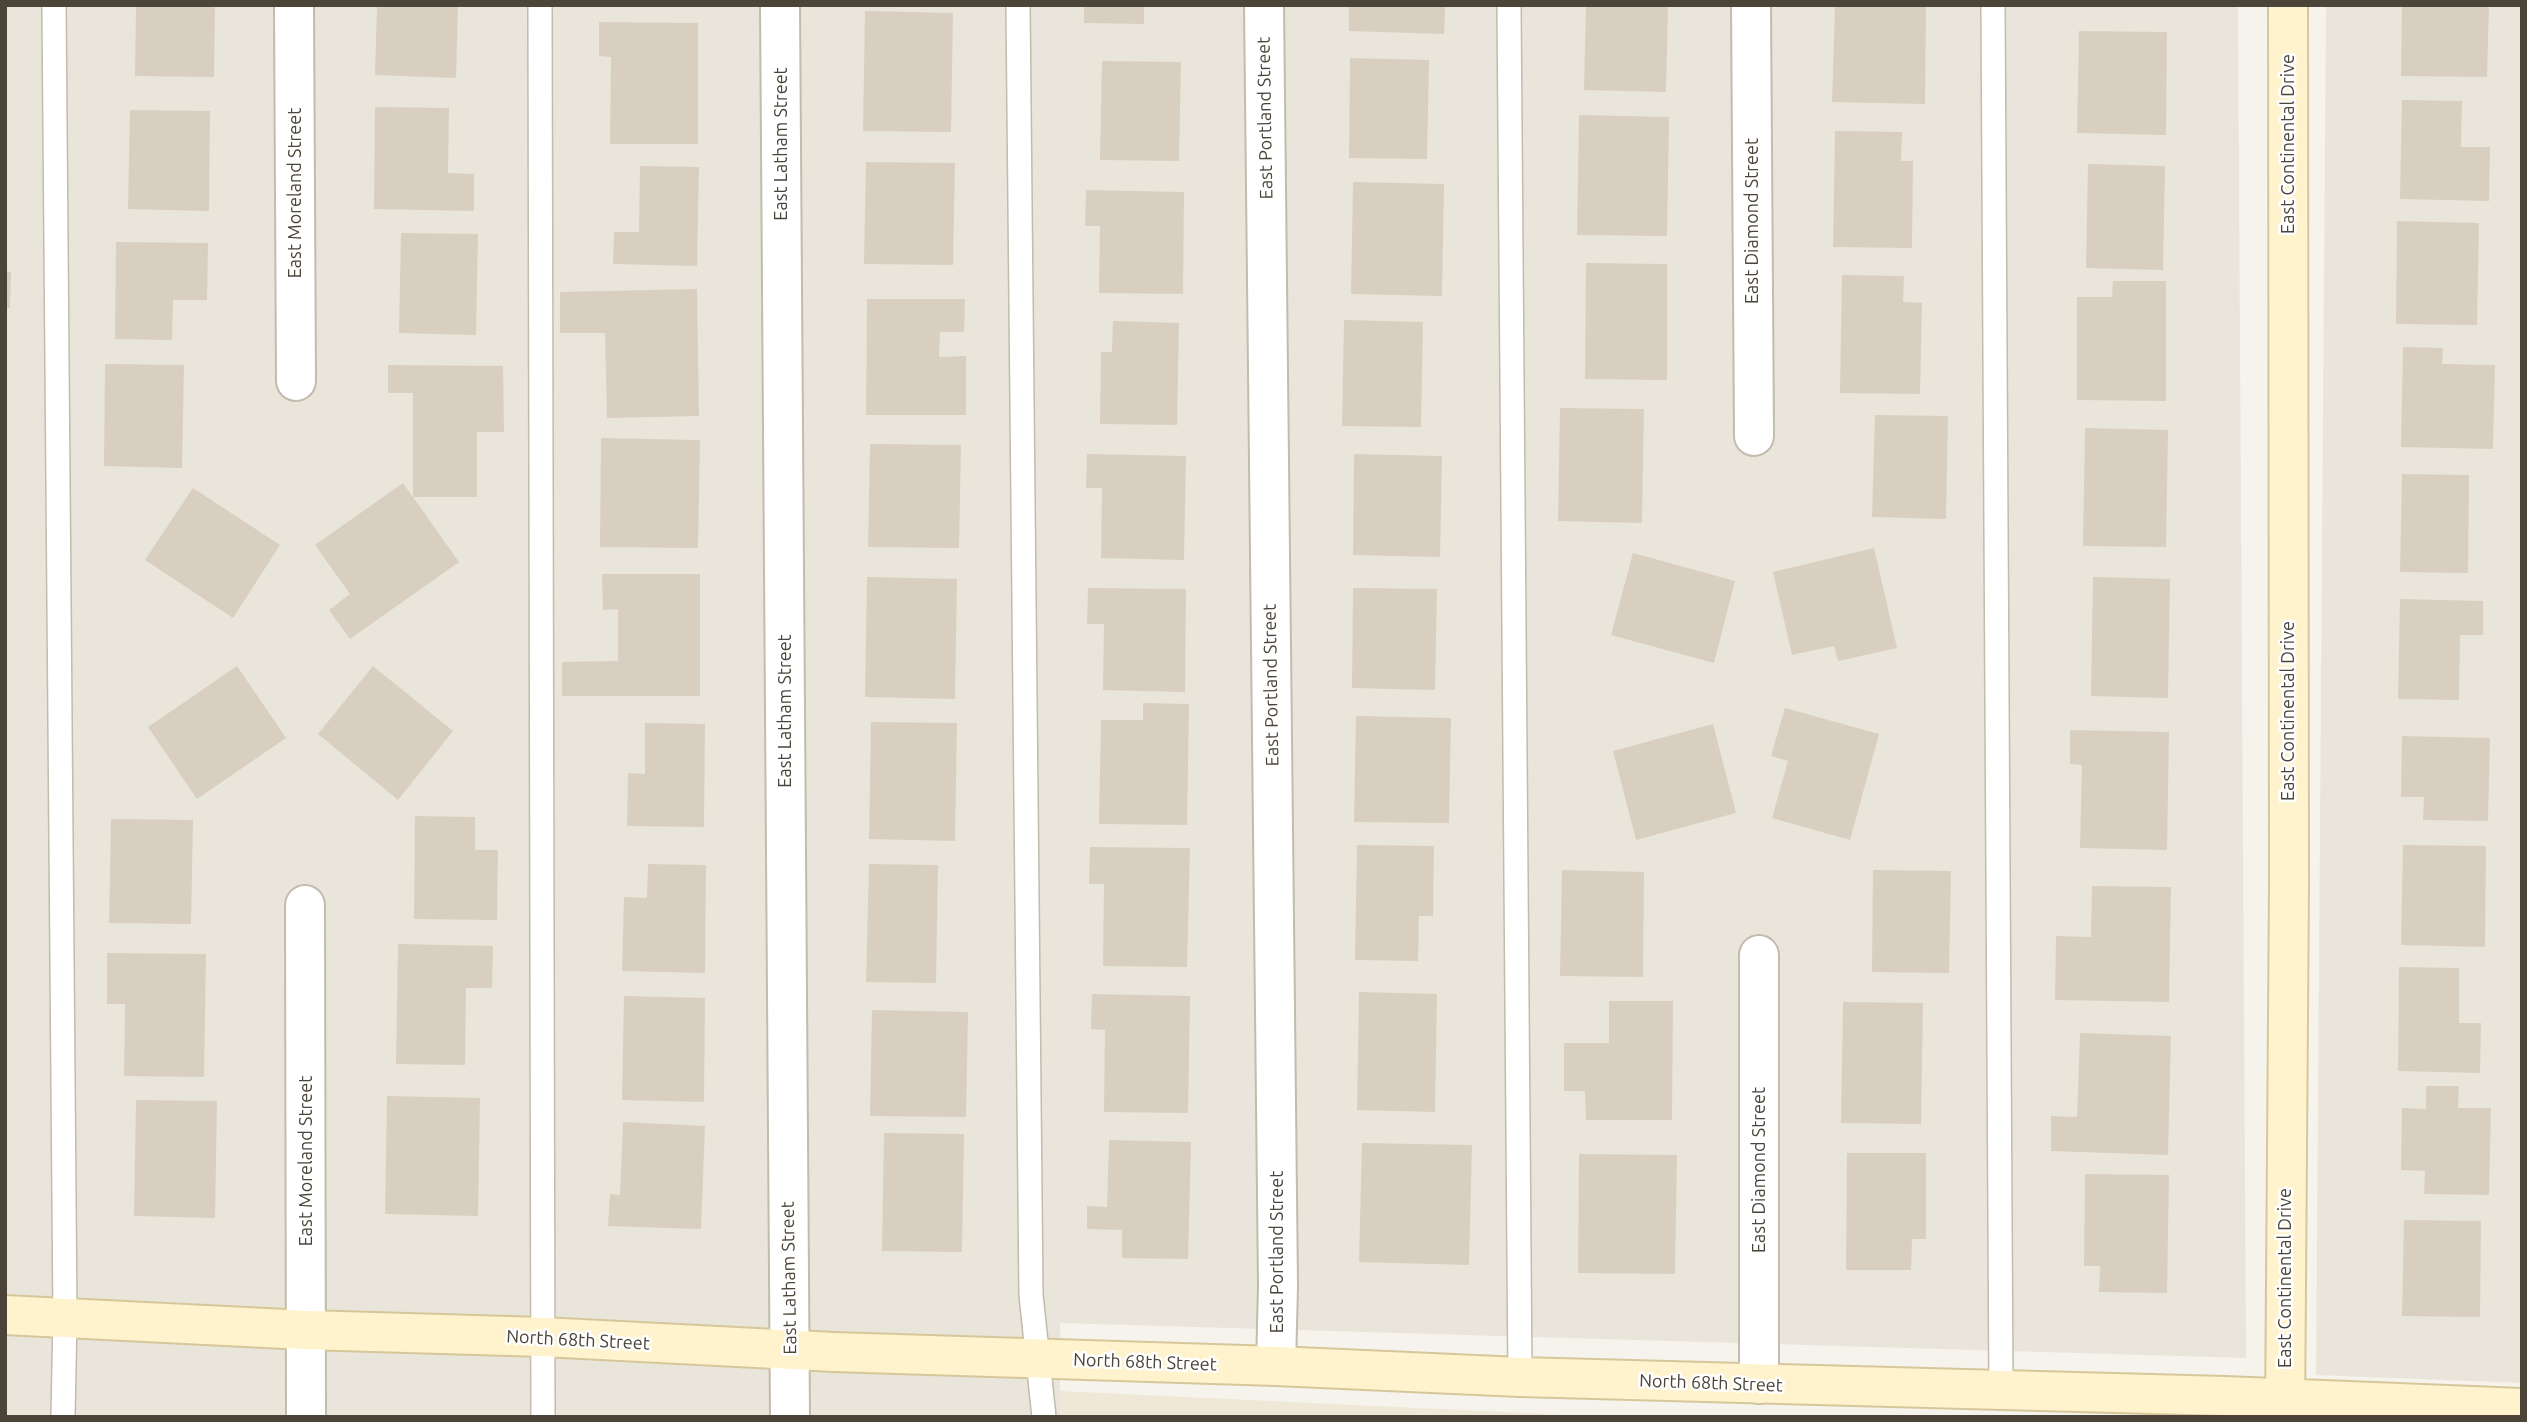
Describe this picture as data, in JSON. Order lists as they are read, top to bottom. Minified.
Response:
{"streets":{"street":["East Portland Street","East Latham Street","East Continental Drive","East Moreland Street","East Diamond Street","North 68th Street"]},"crossings":[["East Portland Street","North 68th Street"],["East Latham Street","North 68th Street"],["East Continental Drive","North 68th Street"],["East Moreland Street","North 68th Street"],["East Diamond Street","North 68th Street"]]}
